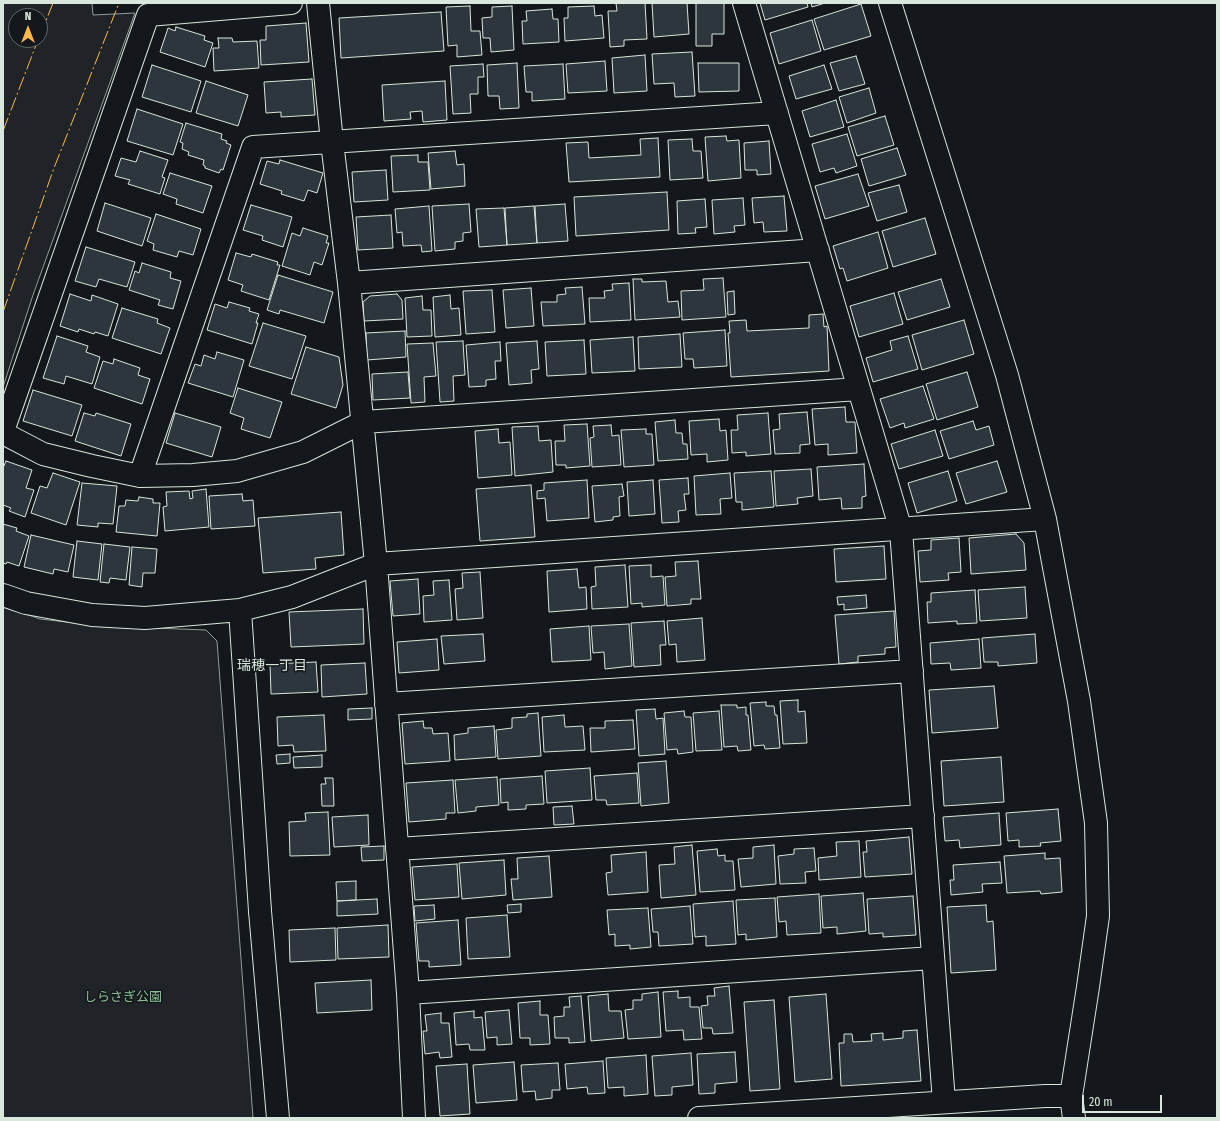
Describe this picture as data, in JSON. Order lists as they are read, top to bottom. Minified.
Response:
{"districts":["瑞穂一丁目"],"parks":["しらさぎ公園"],"scale_bar":"20 m","north":"top"}
